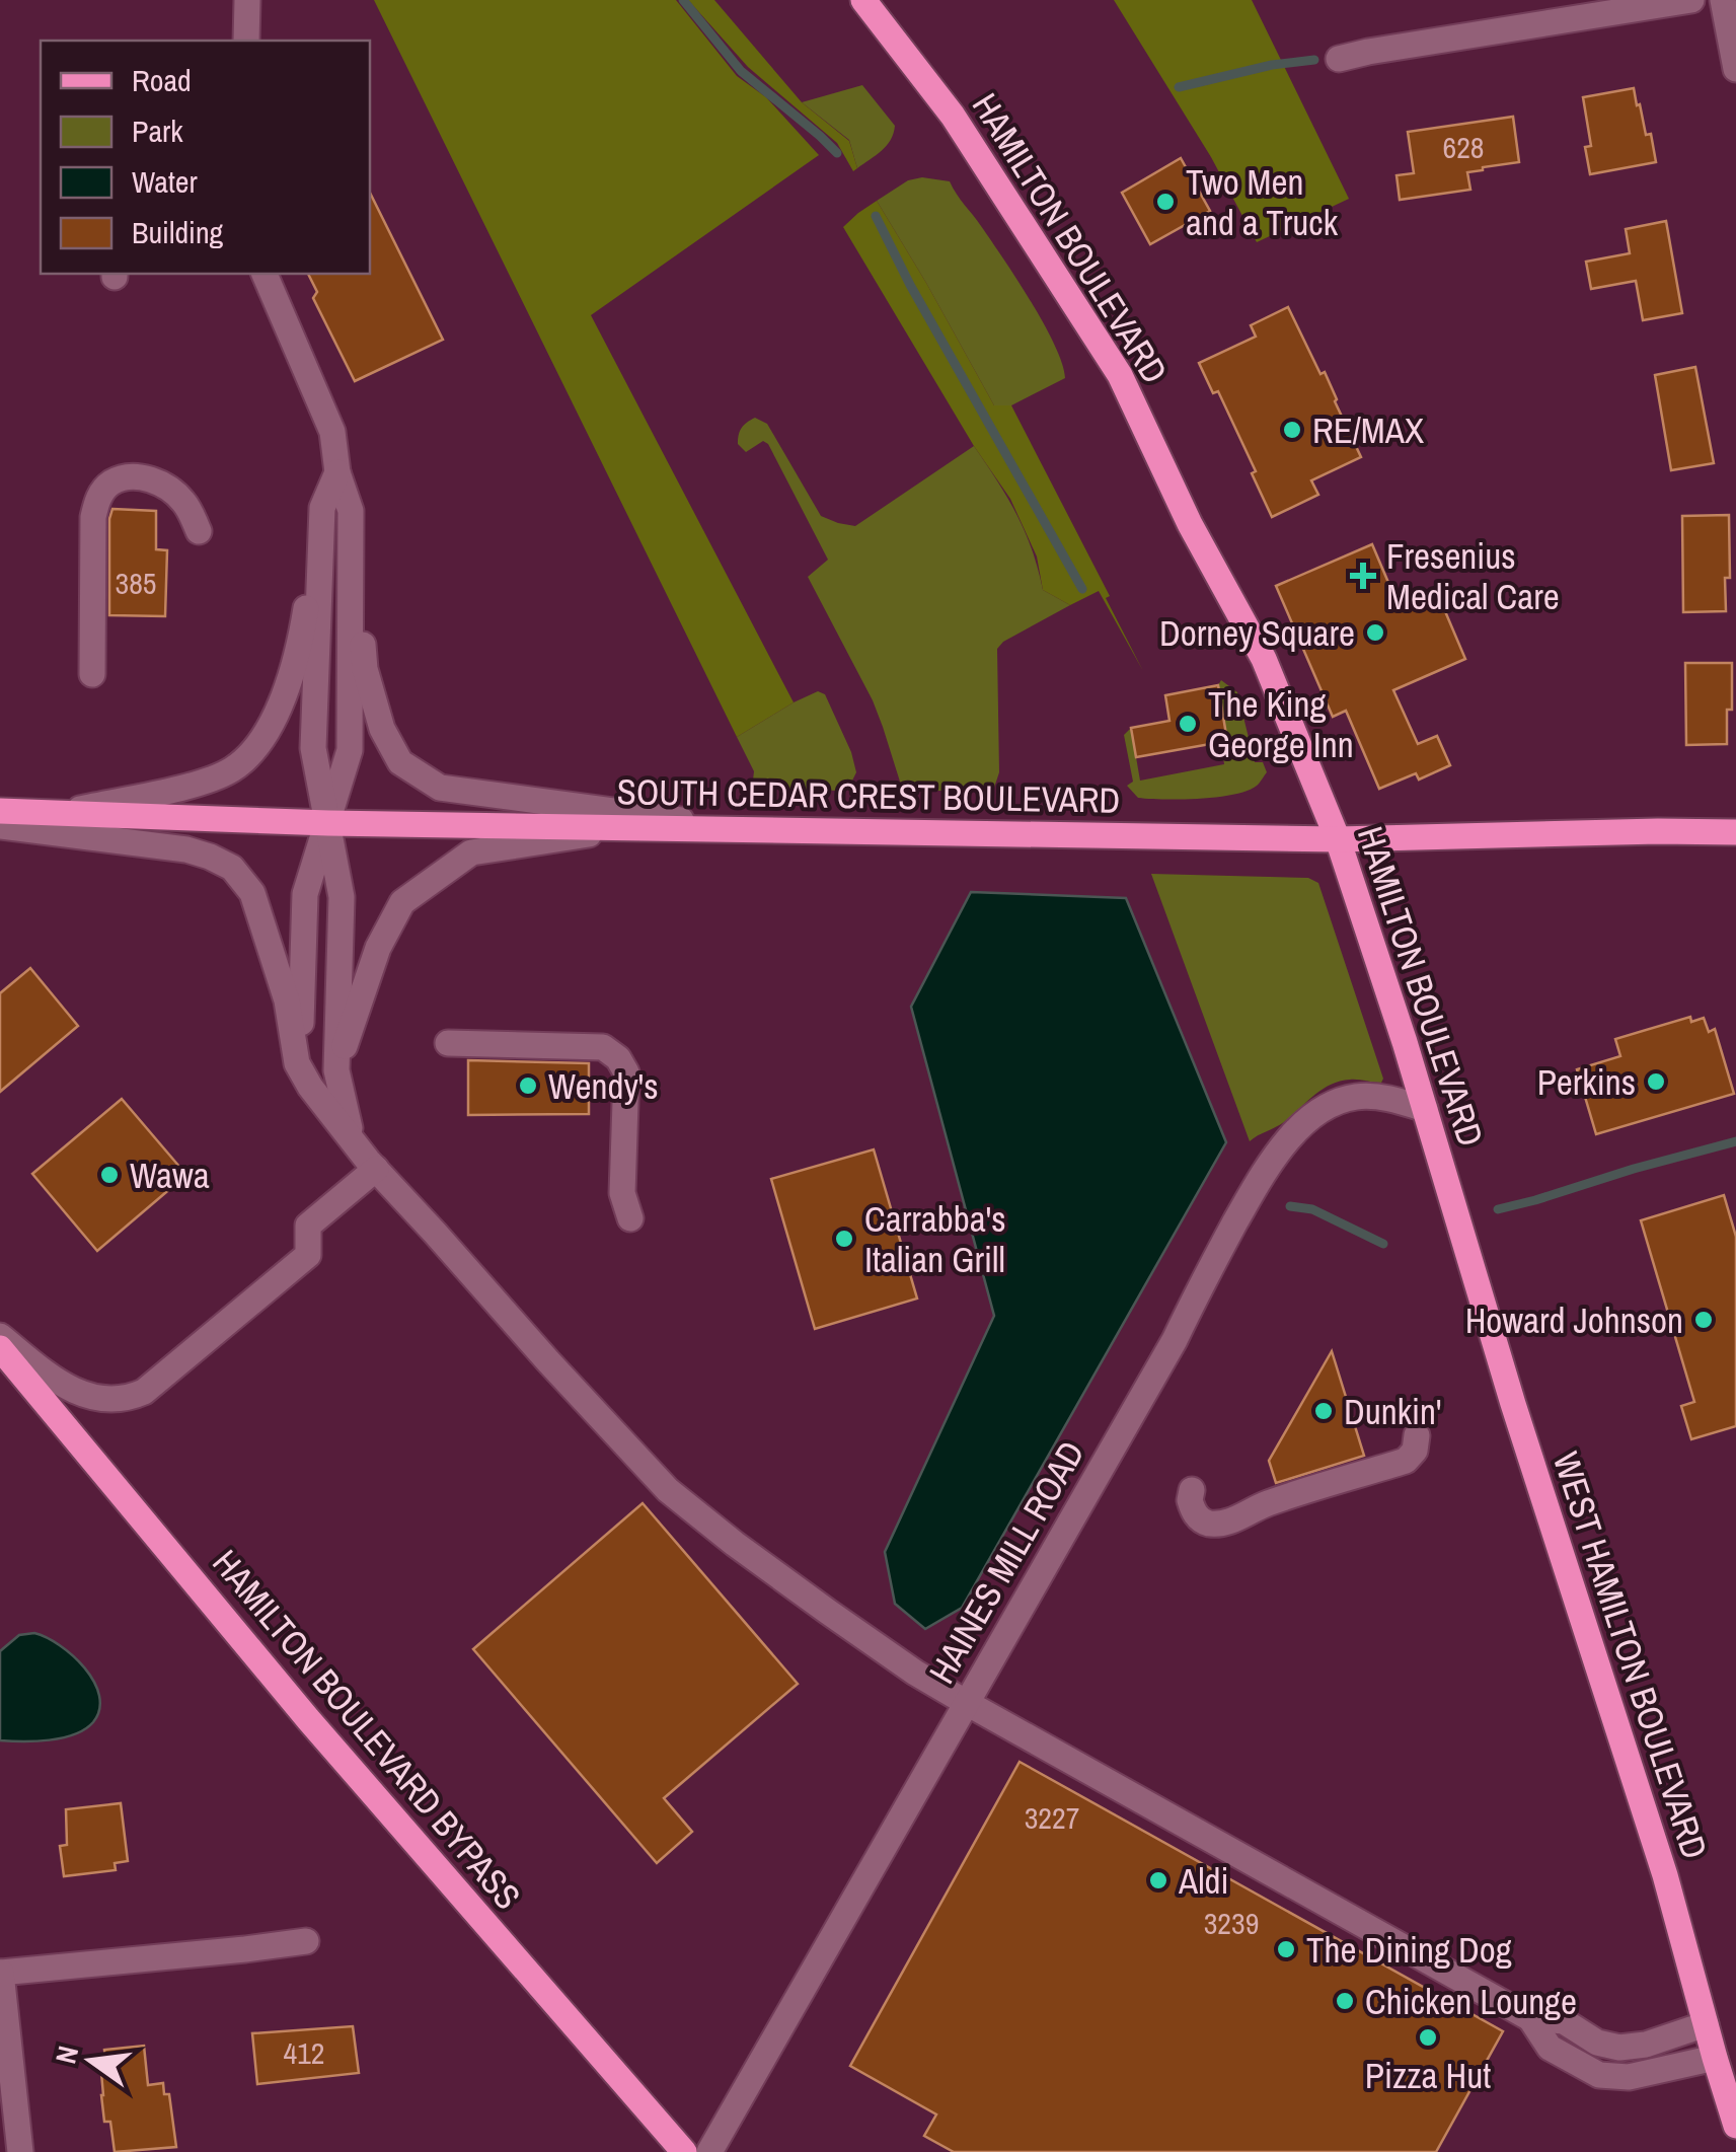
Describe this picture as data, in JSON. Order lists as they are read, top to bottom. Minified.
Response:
{"streets":{"main road":["HAMILTON BOULEVARD","SOUTH CEDAR CREST BOULEVARD","WEST HAMILTON BOULEVARD","HAMILTON BOULEVARD BYPASS"],"street":["HAINES MILL ROAD"]},"crossings":[["HAMILTON BOULEVARD","SOUTH CEDAR CREST BOULEVARD"],["HAMILTON BOULEVARD","HAINES MILL ROAD"],["HAMILTON BOULEVARD","WEST HAMILTON BOULEVARD"]],"places":{"other":["Two Men and a Truck","RE/MAX","Dorney Square","The King George Inn","Perkins","Wendy's","Wawa","Carrabba's Italian Grill","Howard Johnson","Dunkin'","Aldi","The Dining Dog","Chicken Lounge","Pizza Hut"],"health":["Fresenius Medical Care"]},"house_numbers":["628","385","3227","3239","412"],"legend":["Road","Park","Water","Building"],"north":"left"}
